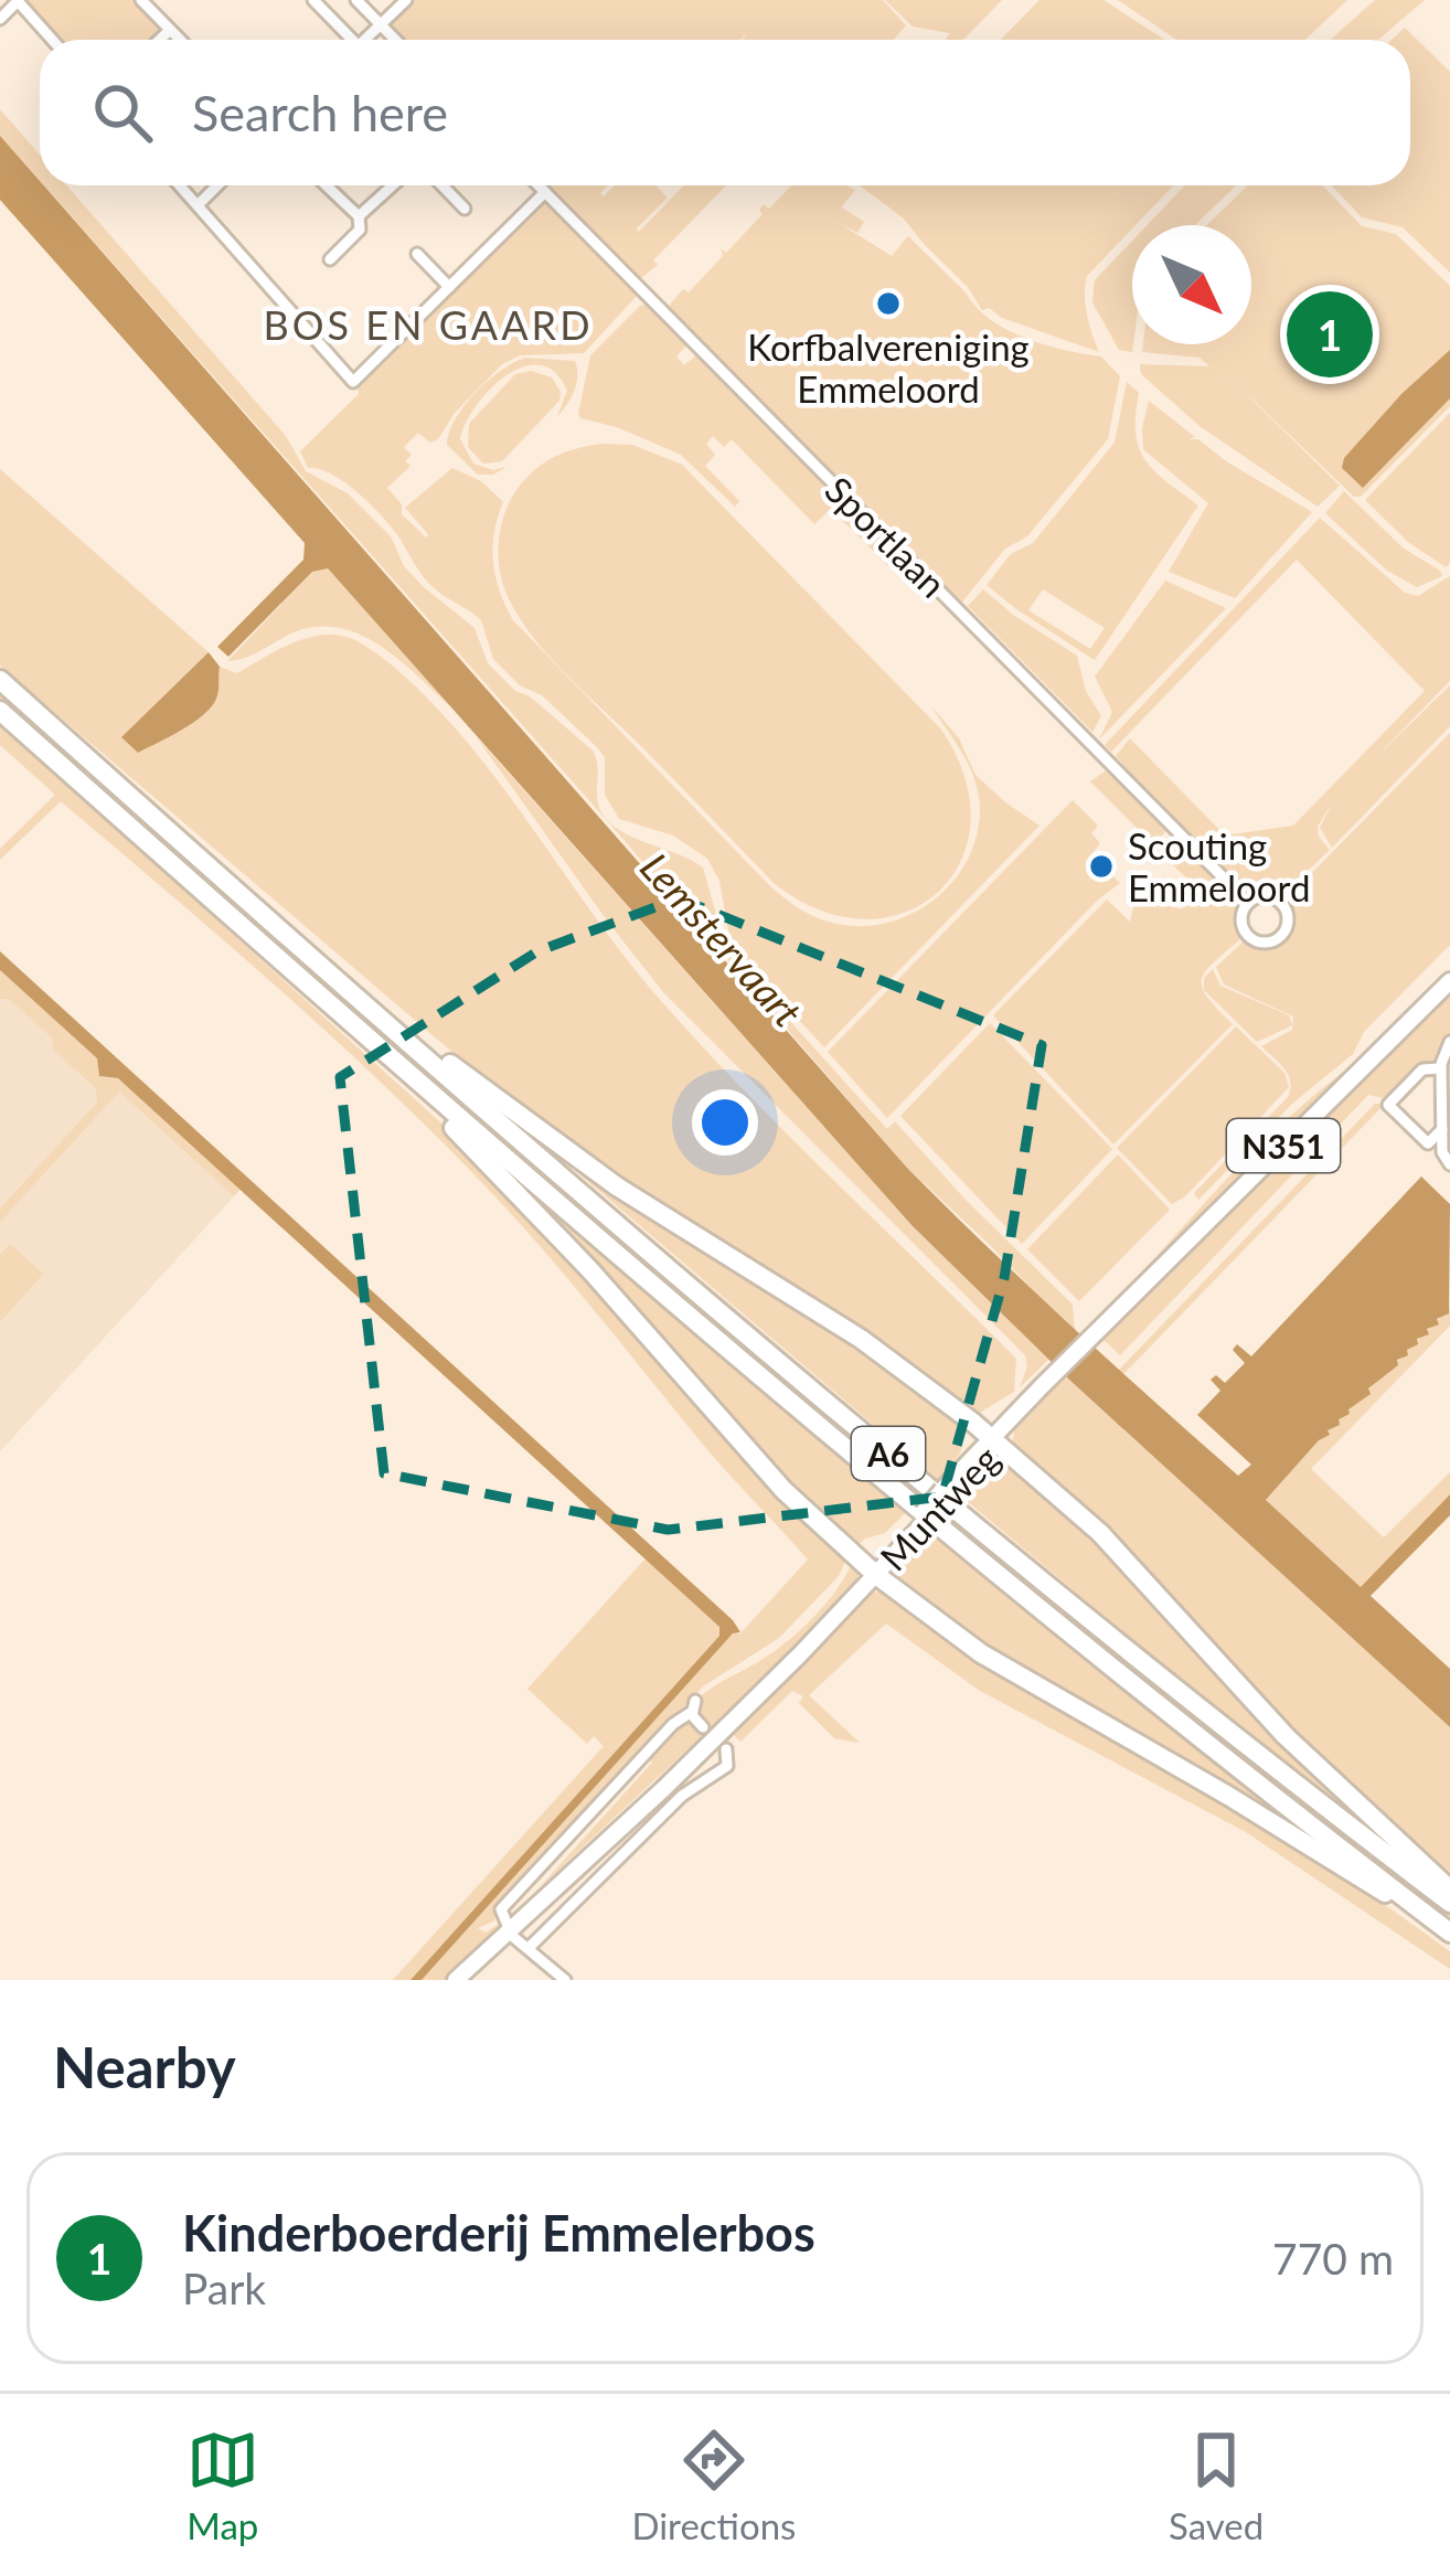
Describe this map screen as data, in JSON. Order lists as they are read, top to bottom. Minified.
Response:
{"streets":{"highway":["A6"],"main road":["N351","Muntweg"],"street":["Sportlaan"]},"crossings":[["A6","Muntweg"]],"districts":["BOS EN GAARD"],"water":["Lemstervaart"],"places":["Korfbalvereniging Emmeloord","Scouting Emmeloord"],"north":"bottom right","page":{"search":"Search here","pins":"1","heading":"Nearby","list":[{"mark":"1","name":"Kinderboerderij Emmelerbos","note":"Park","value":"770 m"}],"nav":["Map","Directions","Saved"]}}
